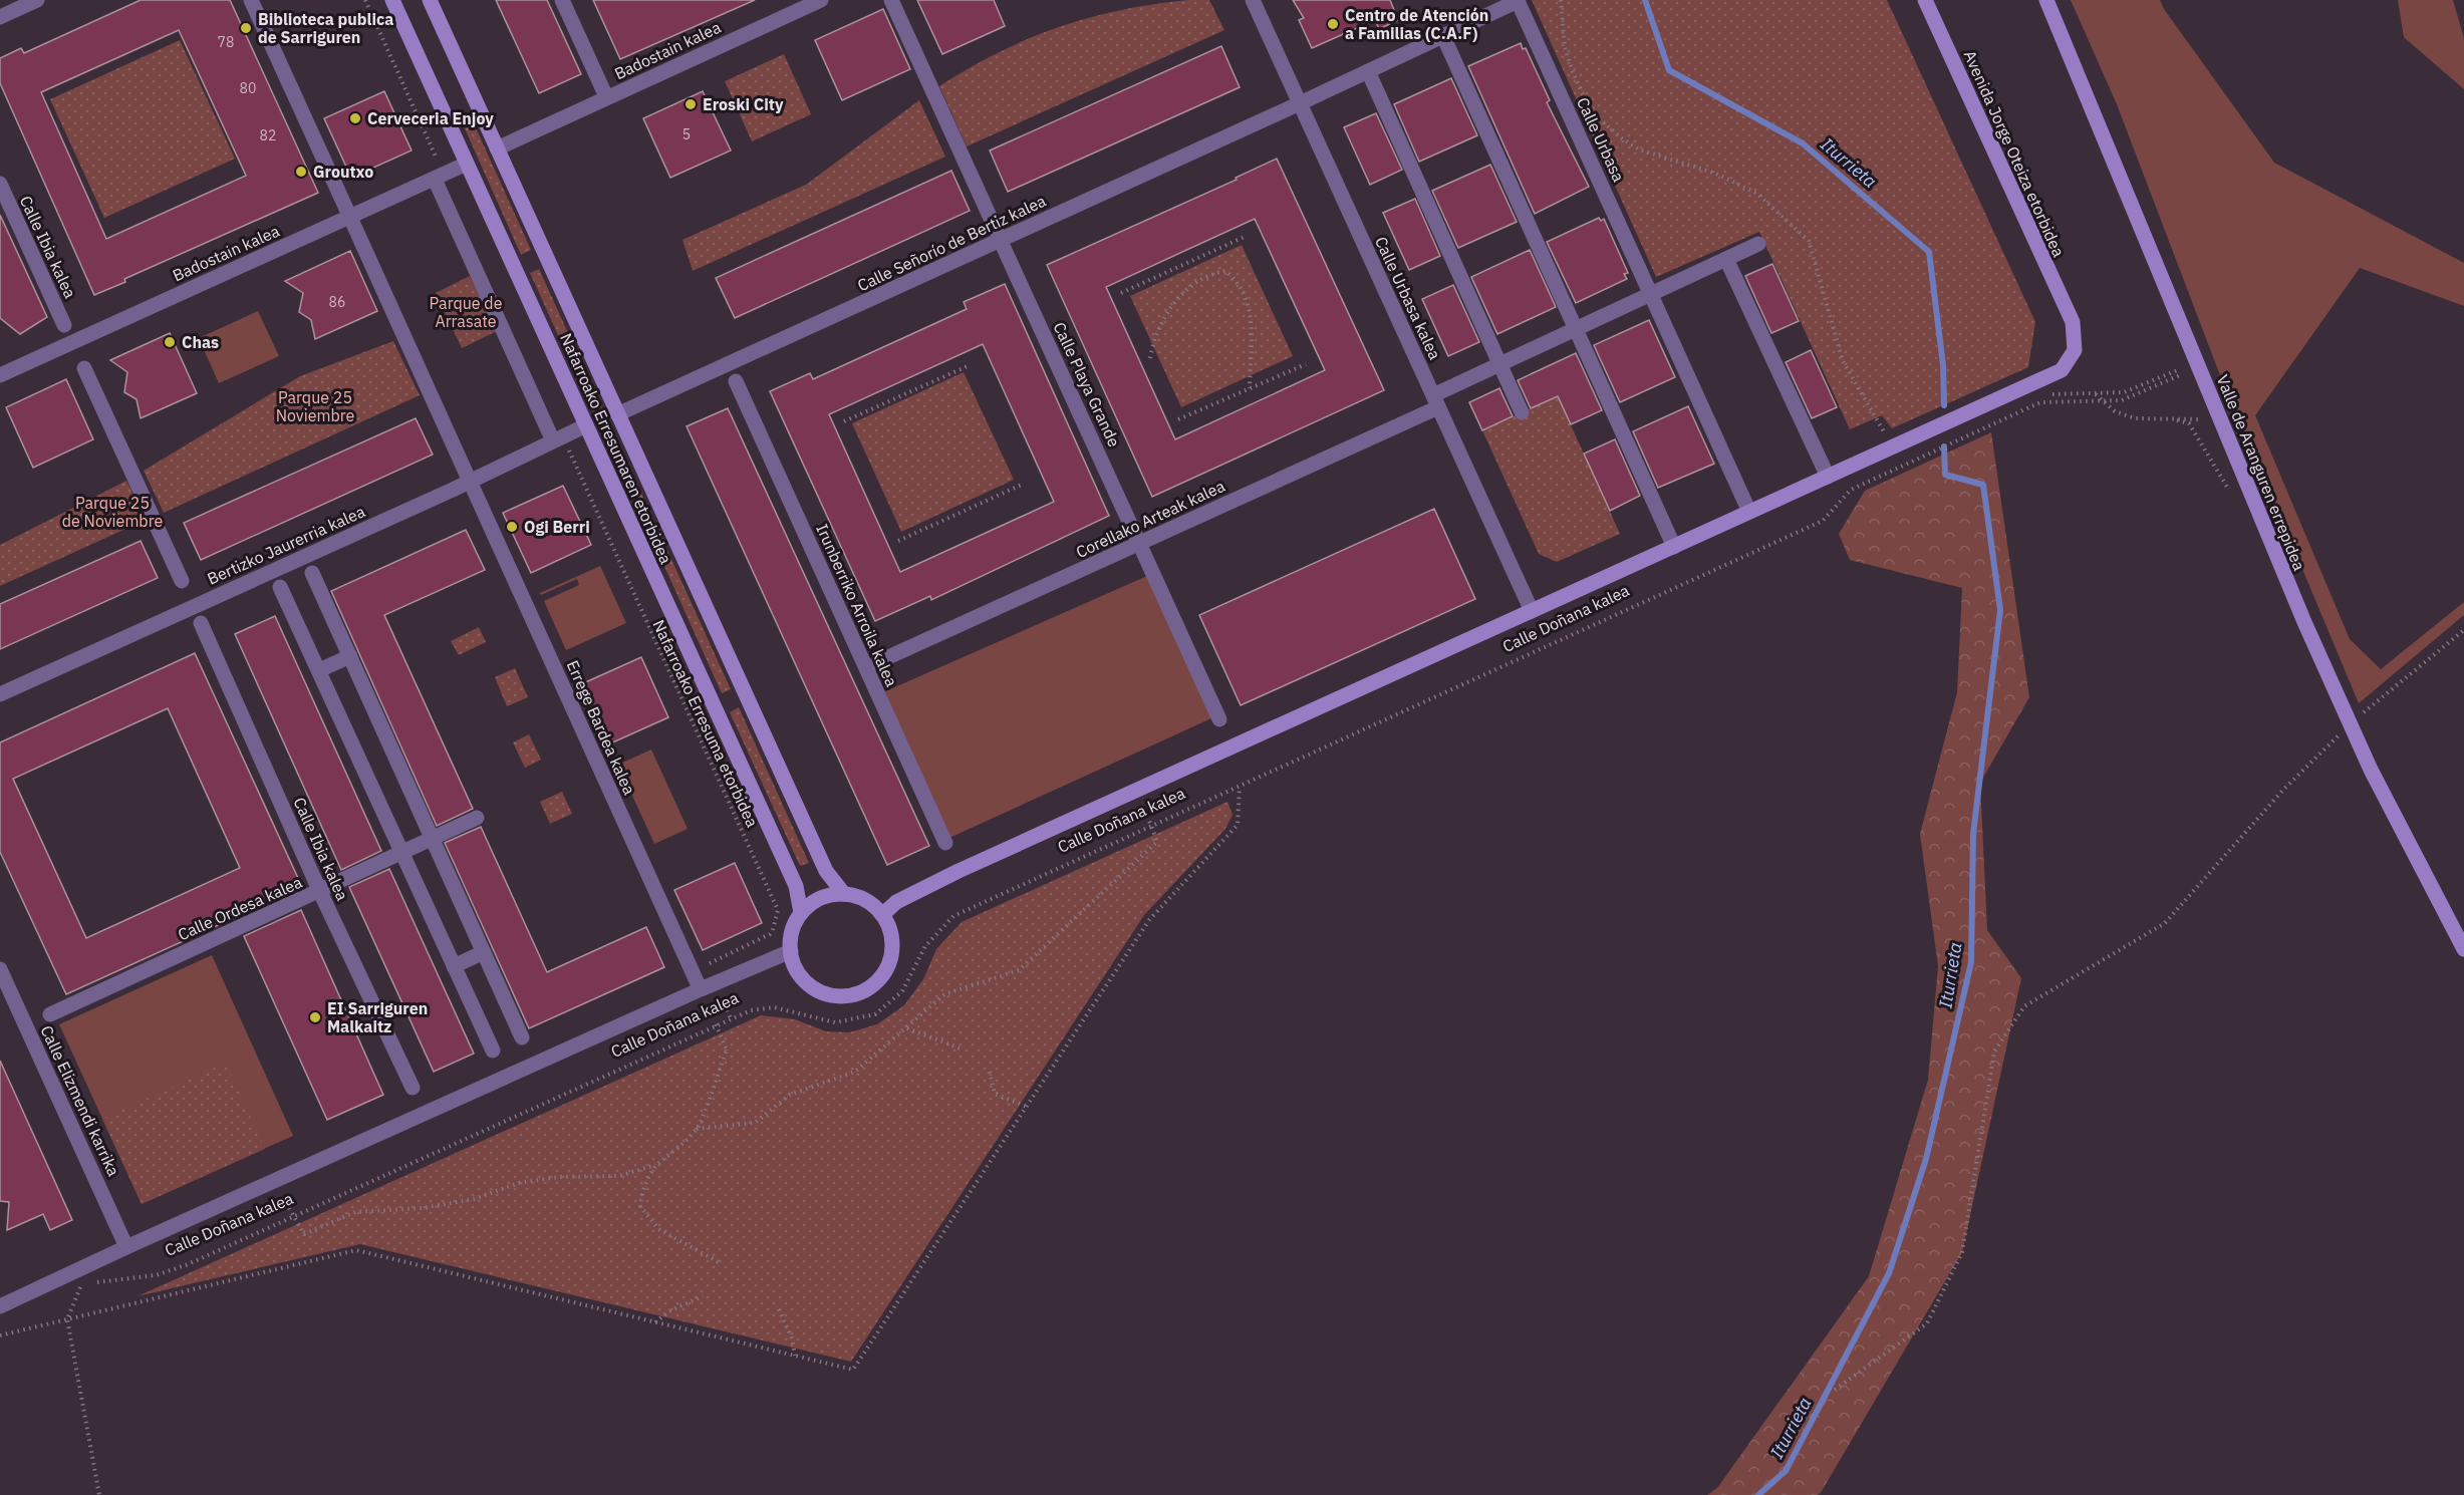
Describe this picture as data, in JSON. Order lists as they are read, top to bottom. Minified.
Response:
{"streets":{"street":["Badostain kalea","Calle Urbasa","Avenida Jorge Oteiza etorbidea","Calle Señorío de Bertiz kalea","Calle Ibia kalea","Calle Urbasa kalea","Calle Playa Grande","Nafarroako Erresumaren etorbidea","Valle de Aranguren errepidea","Corellako Arteak kalea","Bertizko Jaurerria kalea","Irunberriko Arroila kalea","Calle Doñana kalea","Errege Bardea kalea","Calle Ordesa kalea","Calle Elizmendi karrika"],"path":["Nafarroako Erresuma etorbidea"]},"crossings":[["Badostain kalea","Nafarroako Erresumaren etorbidea"],["Calle Urbasa","Calle Doñana kalea"],["Avenida Jorge Oteiza etorbidea","Calle Doñana kalea"],["Calle Señorío de Bertiz kalea","Calle Urbasa kalea"],["Calle Señorío de Bertiz kalea","Nafarroako Erresumaren etorbidea"],["Calle Ibia kalea","Calle Ordesa kalea"],["Calle Urbasa kalea","Corellako Arteak kalea"],["Calle Urbasa kalea","Calle Doñana kalea"],["Nafarroako Erresumaren etorbidea","Bertizko Jaurerria kalea"],["Nafarroako Erresumaren etorbidea","Calle Doñana kalea"],["Calle Doñana kalea","Calle Elizmendi karrika"]],"water":["Iturrieta"],"parks":["Parque de Arrasate","Parque 25 Noviembre","Parque 25 de Noviembre"],"places":["Centro de Atención a Familias (C.A.F)","Biblioteca publica de Sarriguren","Eroski City","Cerveceria Enjoy","Groutxo","Chas","Ogi Berri","EI Sarriguren Malkaitz"],"house_numbers":["78","80","5","82","86"]}
